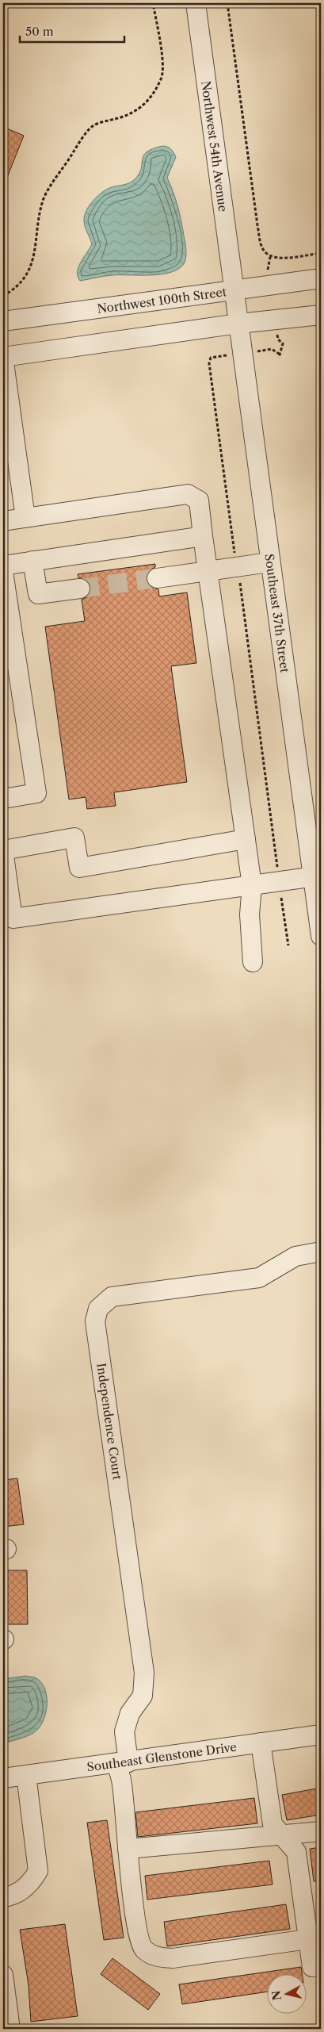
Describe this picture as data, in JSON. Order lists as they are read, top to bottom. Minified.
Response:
{"streets":{"street":["Northwest 54th Avenue","Northwest 100th Street","Southeast 37th Street","Independence Court","Southeast Glenstone Drive"]},"crossings":[["Northwest 54th Avenue","Northwest 100th Street"],["Northwest 54th Avenue","Southeast 37th Street"],["Northwest 100th Street","Southeast 37th Street"],["Independence Court","Southeast Glenstone Drive"]],"scale_bar":"50 m","north":"left"}
